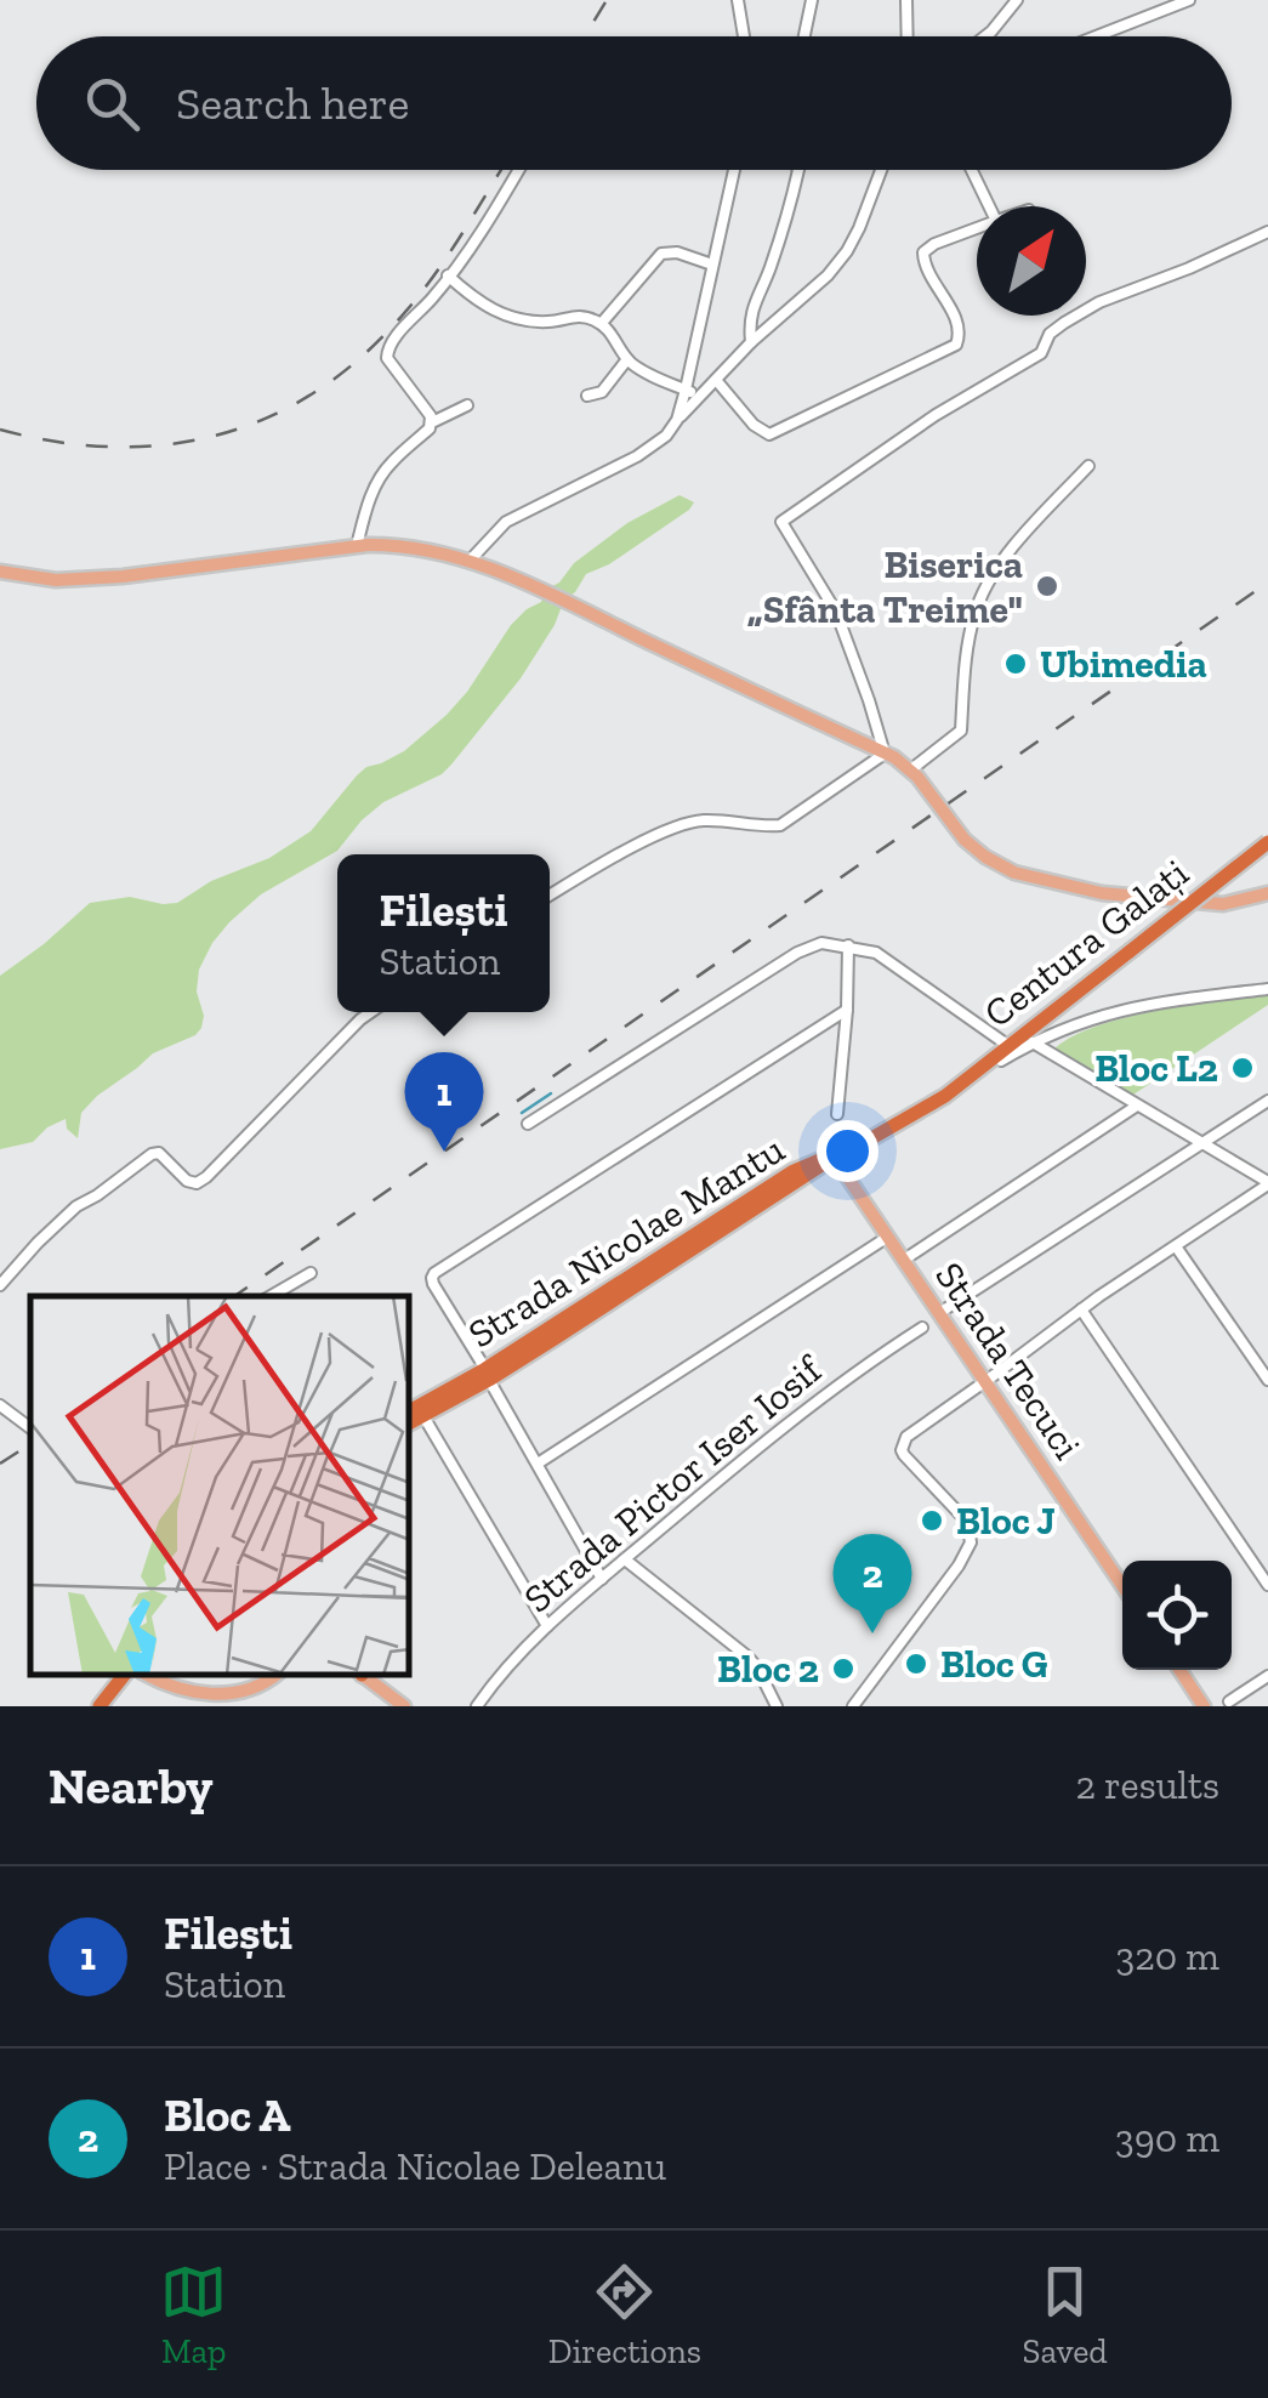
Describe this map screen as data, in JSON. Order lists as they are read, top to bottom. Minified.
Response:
{"streets":{"highway":["Centura Galați","Strada Nicolae Mantu"],"main road":["Strada Tecuci"],"street":["Strada Pictor Iser Iosif"]},"crossings":[["Centura Galați","Strada Nicolae Mantu"],["Strada Nicolae Mantu","Strada Tecuci"]],"places":["Biserica „Sfânta Treime\"","Ubimedia","Bloc L2","Bloc J","Bloc G","Bloc 2"],"north":"top right","page":{"search":"Search here","popup":["Filești","Station"],"pins":["1","2"],"heading":["Nearby","2 results"],"list":[{"mark":"1","name":"Filești","note":"Station","value":"320 m"},{"mark":"2","name":"Bloc A","note":"Place · Strada Nicolae Deleanu","value":"390 m"}],"nav":["Map","Directions","Saved"]}}
